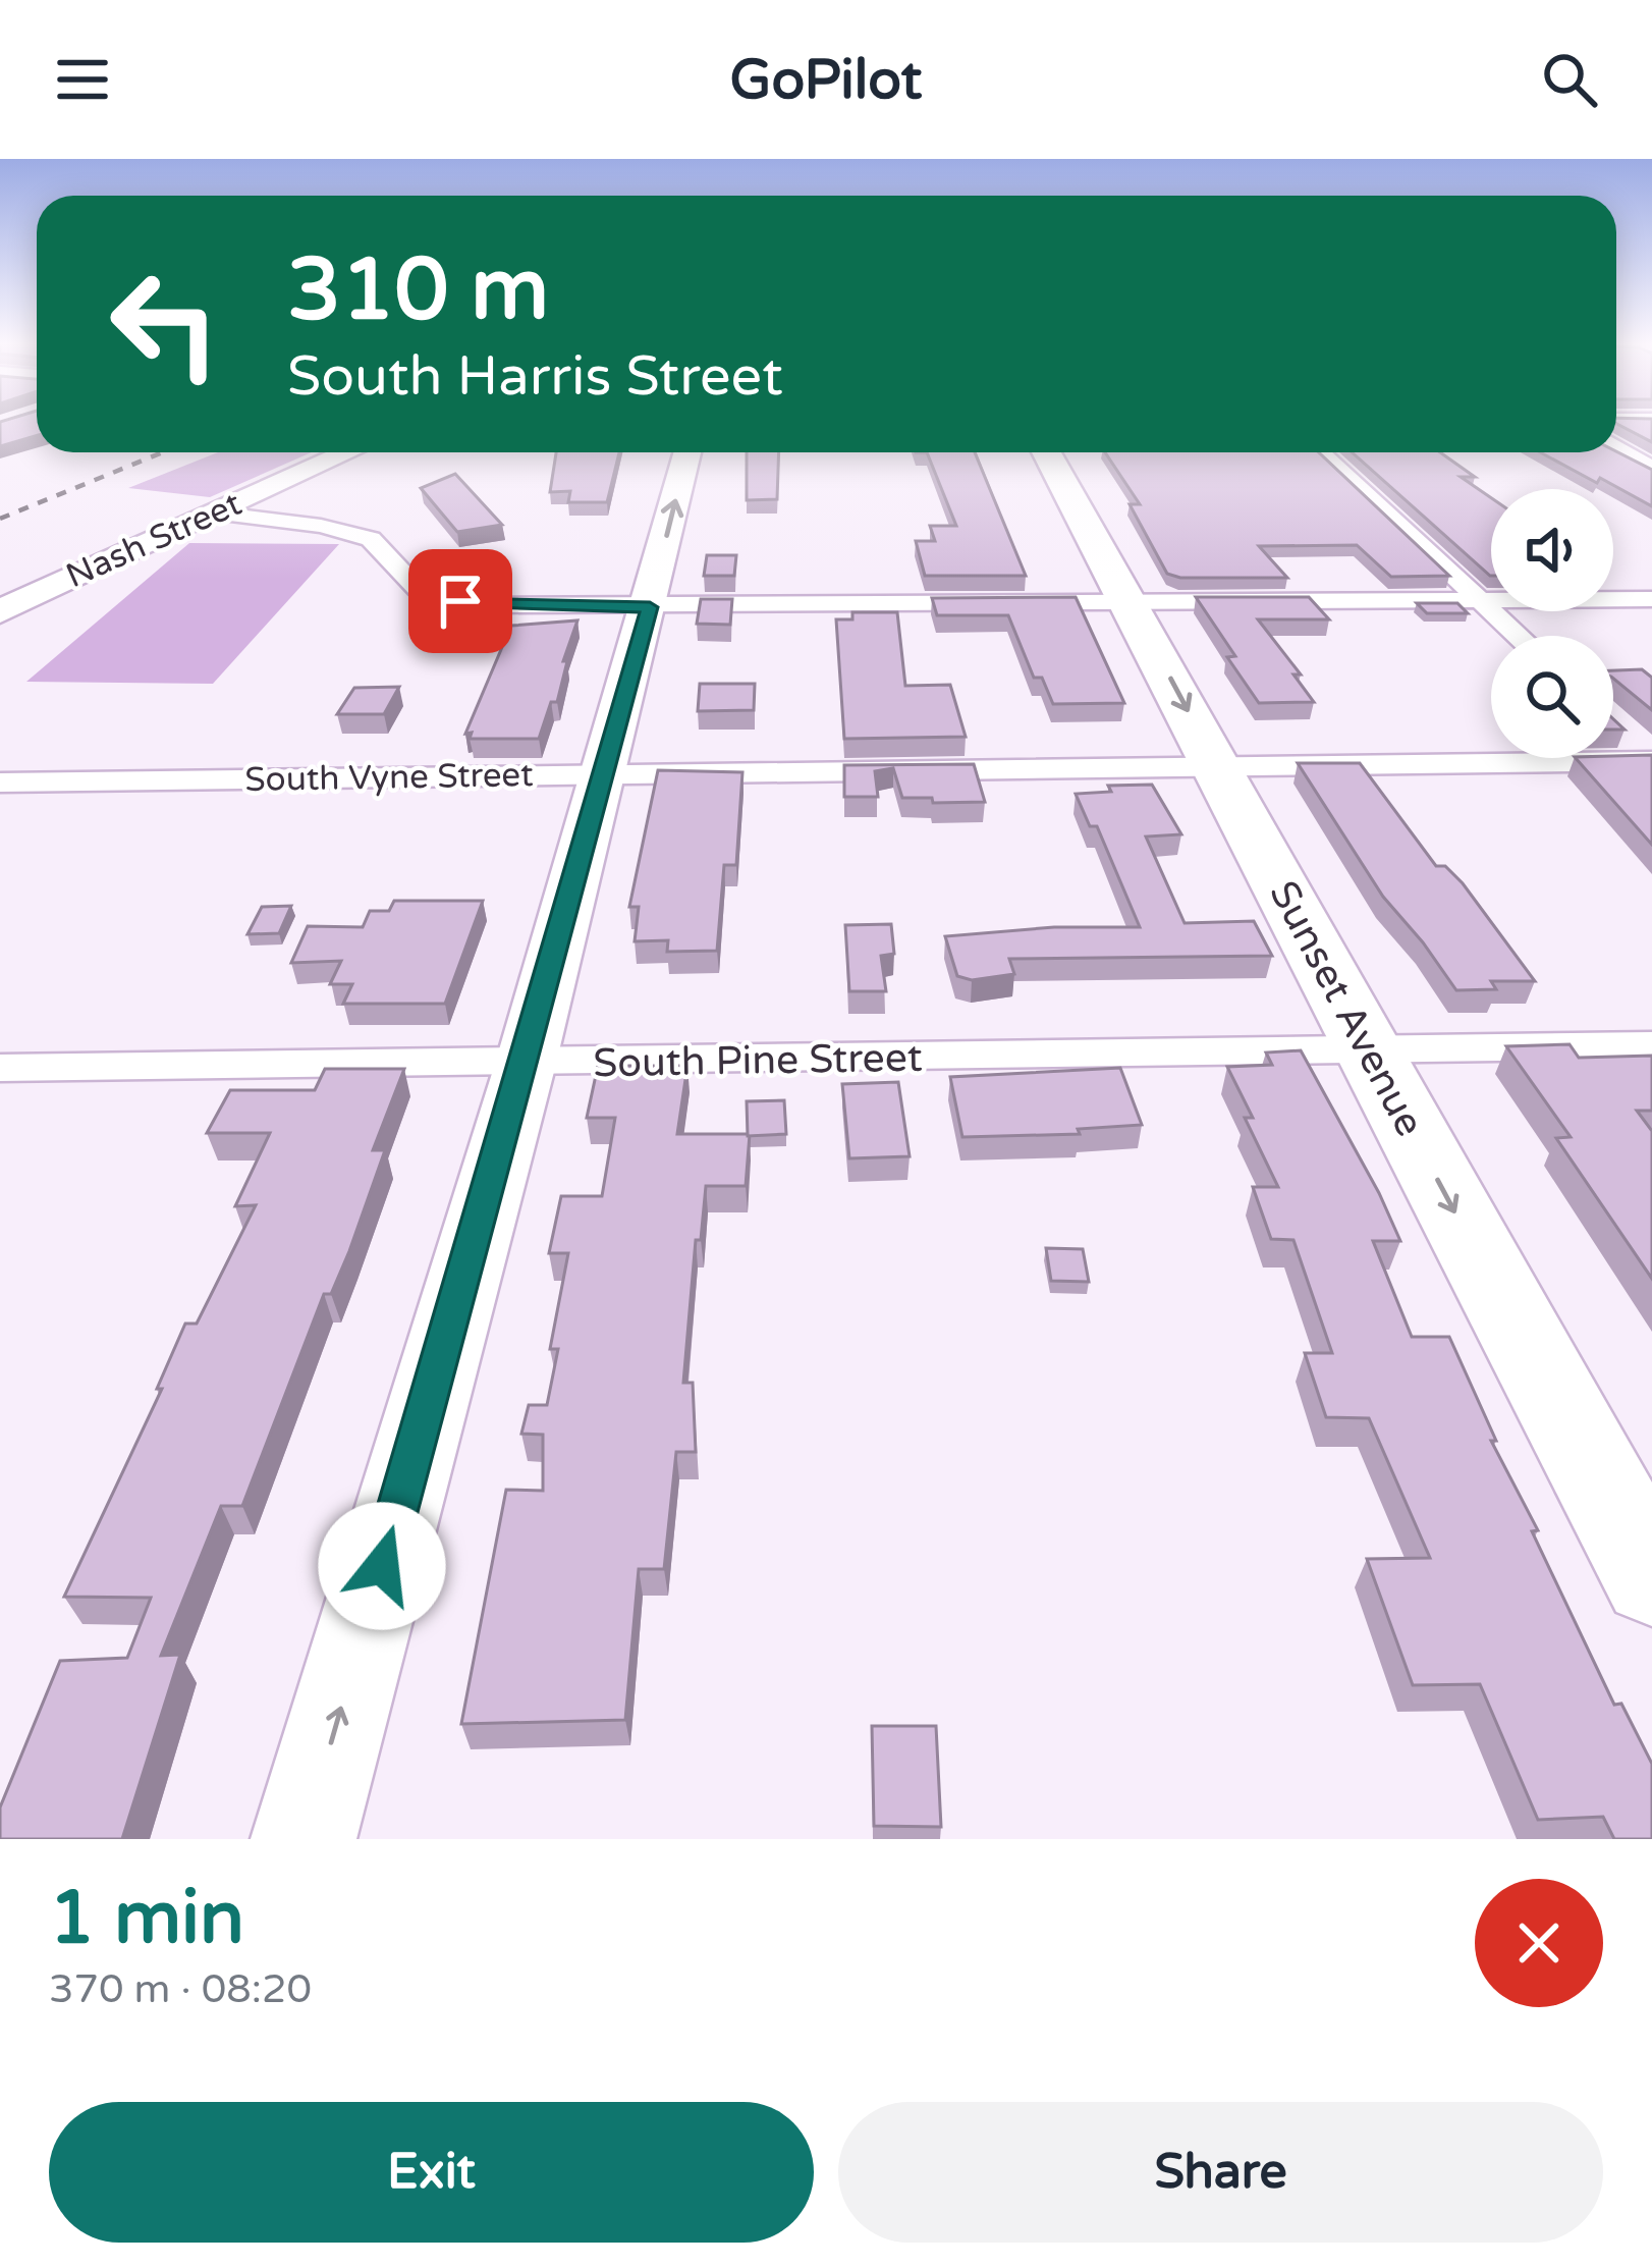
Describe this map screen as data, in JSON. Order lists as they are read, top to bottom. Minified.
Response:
{"streets":{"main road":["Sunset Avenue"],"street":["Nash Street","South Vyne Street","South Pine Street"]},"crossings":[["South Vyne Street","Sunset Avenue"],["Sunset Avenue","South Pine Street"]],"one_way":["Sunset Avenue"],"page":{"header":"GoPilot","turn":["310 m","South Harris Street"],"heading":["1 min","370 m · 08:20"],"buttons":["Exit","Share"]}}
